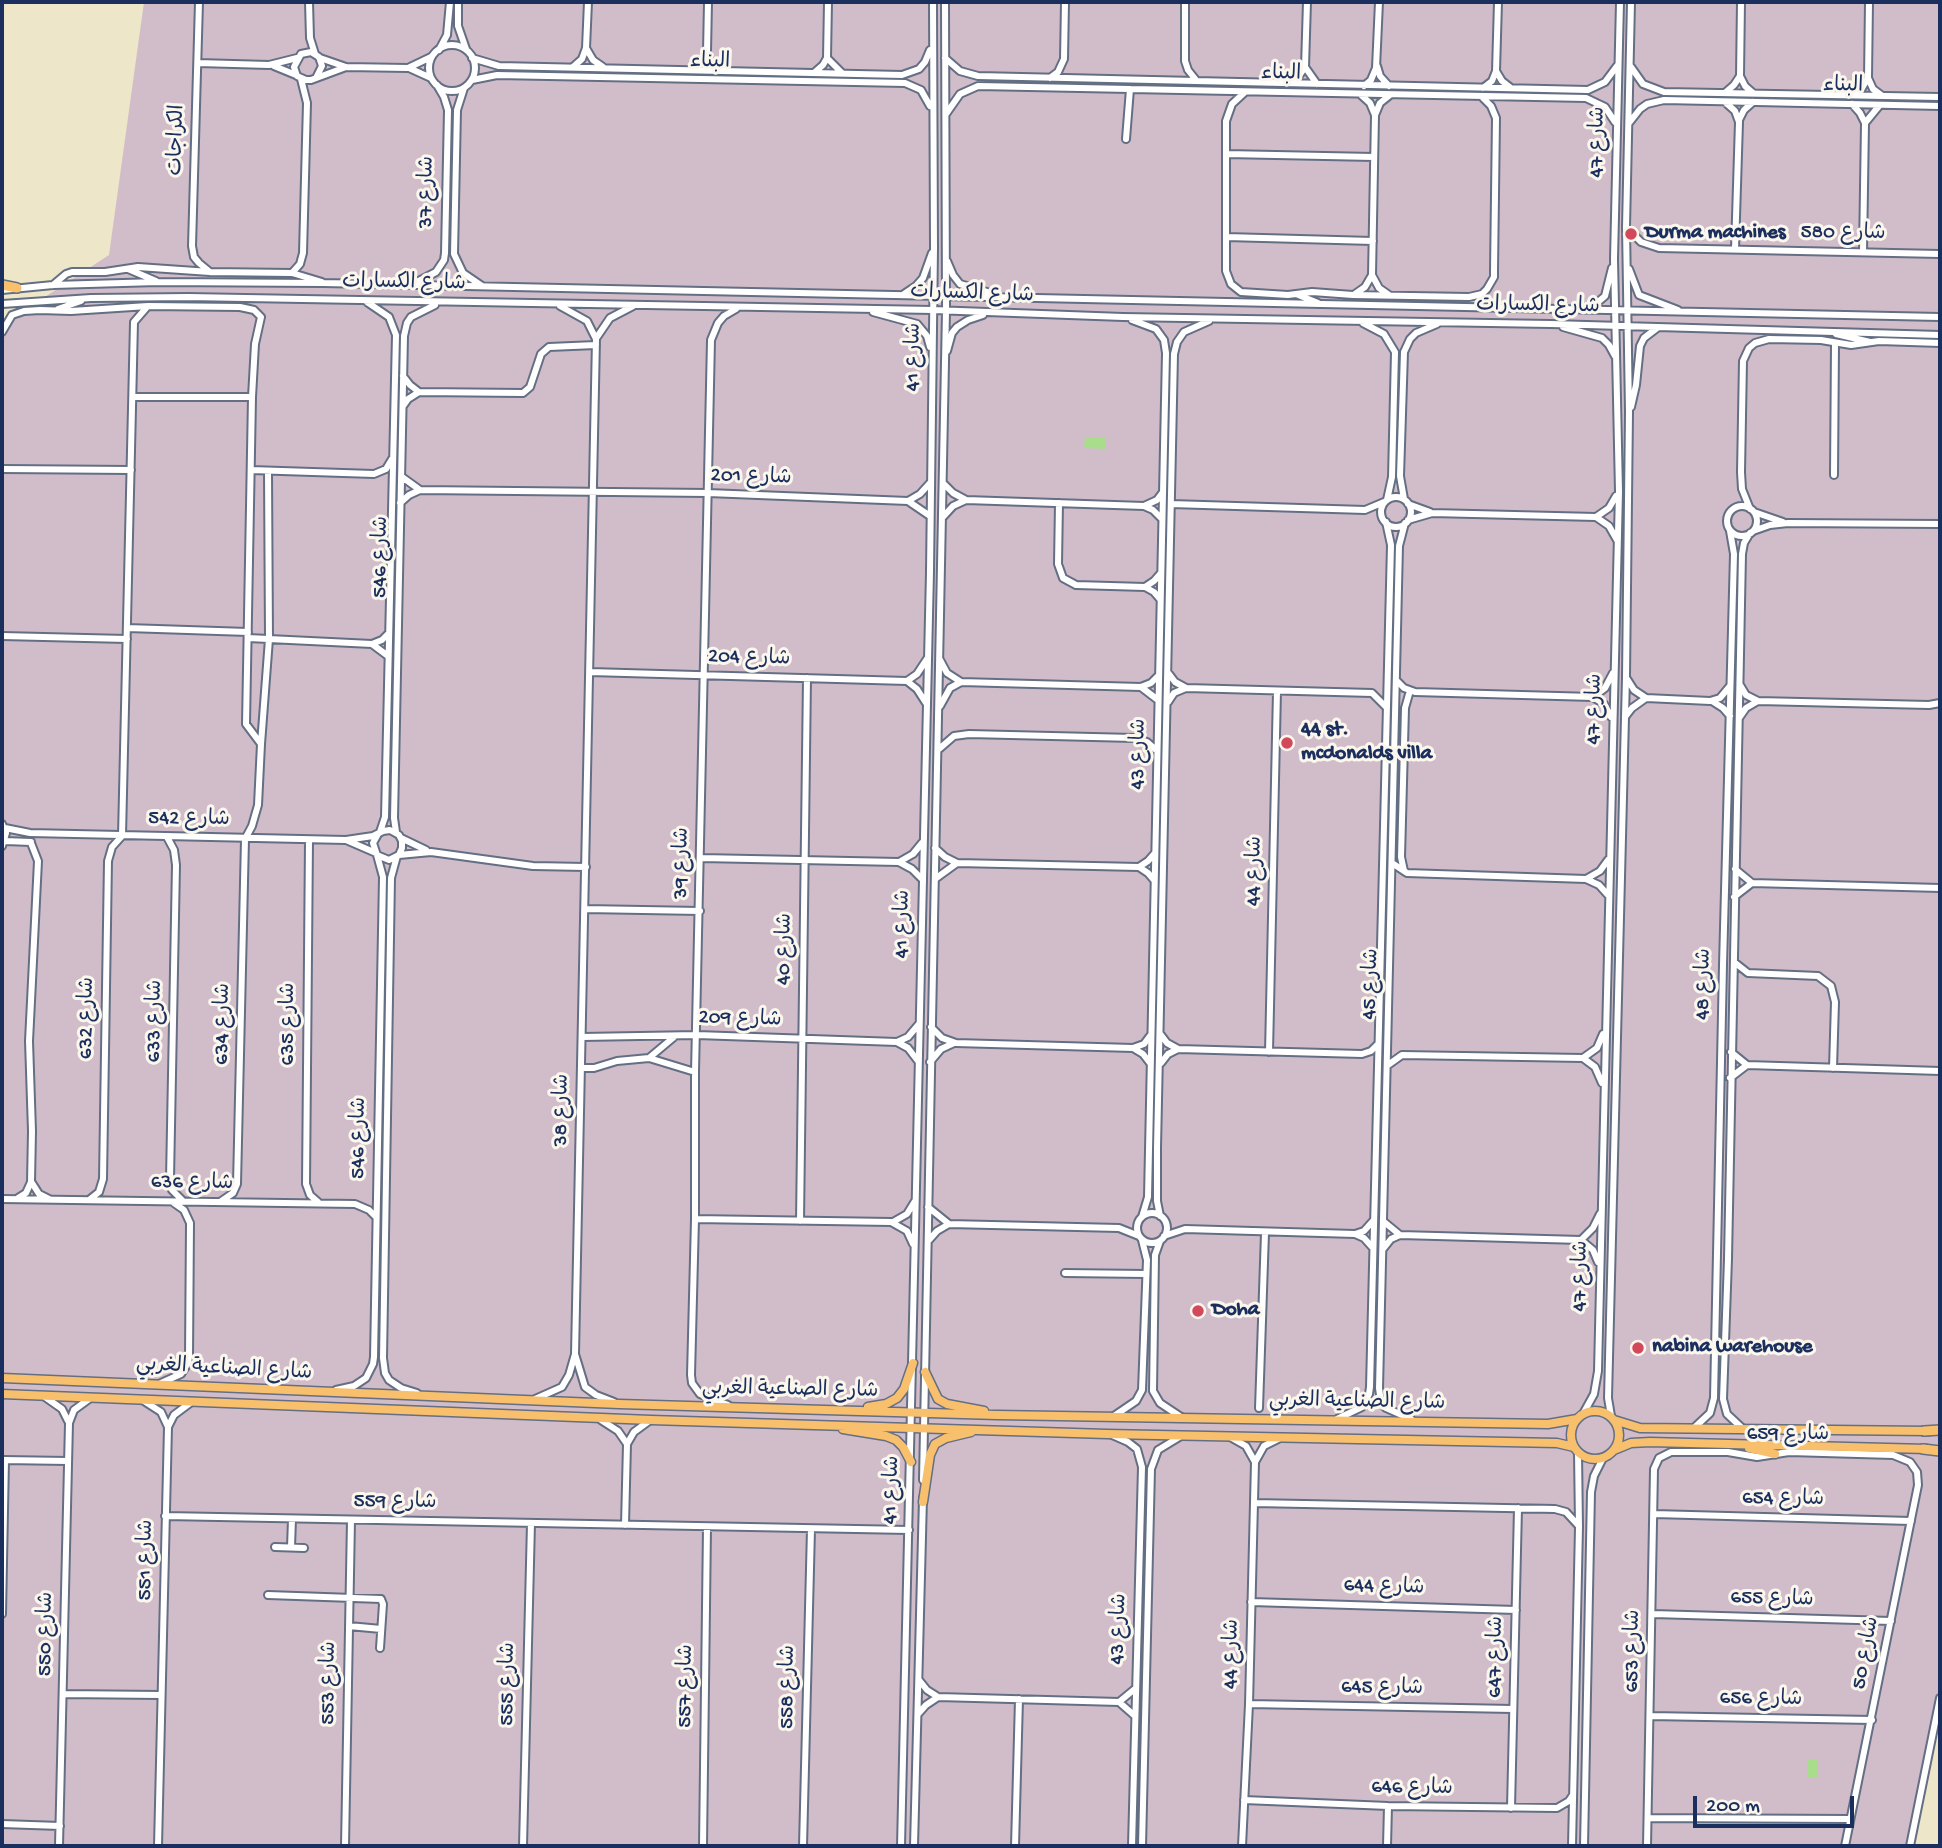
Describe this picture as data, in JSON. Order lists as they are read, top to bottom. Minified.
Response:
{"streets":{"main road":["شارع الصناعية الغربي"],"street":["البناء","الكراجات","شارع 47","شارع 37","شارع 580","شارع الكسارات","شارع 41","شارع 201","شارع 546","شارع 204","شارع 43","شارع 542","شارع 39","شارع 44","شارع 40","شارع 45","شارع 48","شارع 632","شارع 209","شارع 633","شارع 634","شارع 635","شارع 38","شارع 636","شارع 659","شارع 654","شارع 559","شارع 551","شارع 644","شارع 655","شارع 550","شارع 653","شارع 50","شارع 647","شارع 553","شارع 555","شارع 557","شارع 558","شارع 645","شارع 656","شارع 646"]},"crossings":[["البناء","شارع 47"],["البناء","شارع 37"],["البناء","شارع الكسارات"],["البناء","شارع 41"],["الكراجات","شارع الكسارات"],["شارع 47","شارع 580"],["شارع 47","شارع الكسارات"],["شارع 47","شارع 45"],["شارع 47","شارع الصناعية الغربي"],["شارع 37","شارع الكسارات"],["شارع الكسارات","شارع 41"],["شارع الكسارات","شارع 201"],["شارع الكسارات","شارع 546"],["شارع الكسارات","شارع 43"],["شارع الكسارات","شارع 39"],["شارع 41","شارع 201"],["شارع 41","شارع 43"],["شارع 41","شارع 39"],["شارع 41","شارع 40"],["شارع 41","شارع الصناعية الغربي"],["شارع 41","شارع 559"],["شارع 201","شارع 39"],["شارع 201","شارع 38"],["شارع 546","شارع 542"],["شارع 546","شارع 636"],["شارع 546","شارع الصناعية الغربي"],["شارع 204","شارع 39"],["شارع 204","شارع 40"],["شارع 204","شارع 38"],["شارع 43","شارع الصناعية الغربي"],["شارع 542","شارع 632"],["شارع 542","شارع 633"],["شارع 542","شارع 634"],["شارع 542","شارع 635"],["شارع 39","شارع 40"],["شارع 39","شارع 209"],["شارع 39","شارع الصناعية الغربي"],["شارع 44","شارع 644"],["شارع 44","شارع 645"],["شارع 44","شارع 646"],["شارع 40","شارع 209"],["شارع 40","شارع الصناعية الغربي"],["شارع 45","شارع الصناعية الغربي"],["شارع 632","شارع 636"],["شارع 209","شارع 38"],["شارع 633","شارع 636"],["شارع 634","شارع 636"],["شارع 635","شارع 636"],["شارع 38","شارع الصناعية الغربي"],["شارع 659","شارع 653"],["شارع 659","شارع 50"],["شارع 654","شارع 653"],["شارع 654","شارع 50"],["شارع 559","شارع 551"],["شارع 559","شارع 553"],["شارع 559","شارع 555"],["شارع 559","شارع 557"],["شارع 559","شارع 558"],["شارع 644","شارع 647"],["شارع 655","شارع 653"],["شارع 655","شارع 50"],["شارع 653","شارع 656"],["شارع 50","شارع 656"],["شارع 647","شارع 645"],["شارع 647","شارع 646"]],"places":["Durma machines","44 st. mcdonalds villa","Doha","nabina warehouse"],"scale_bar":"200 m"}
